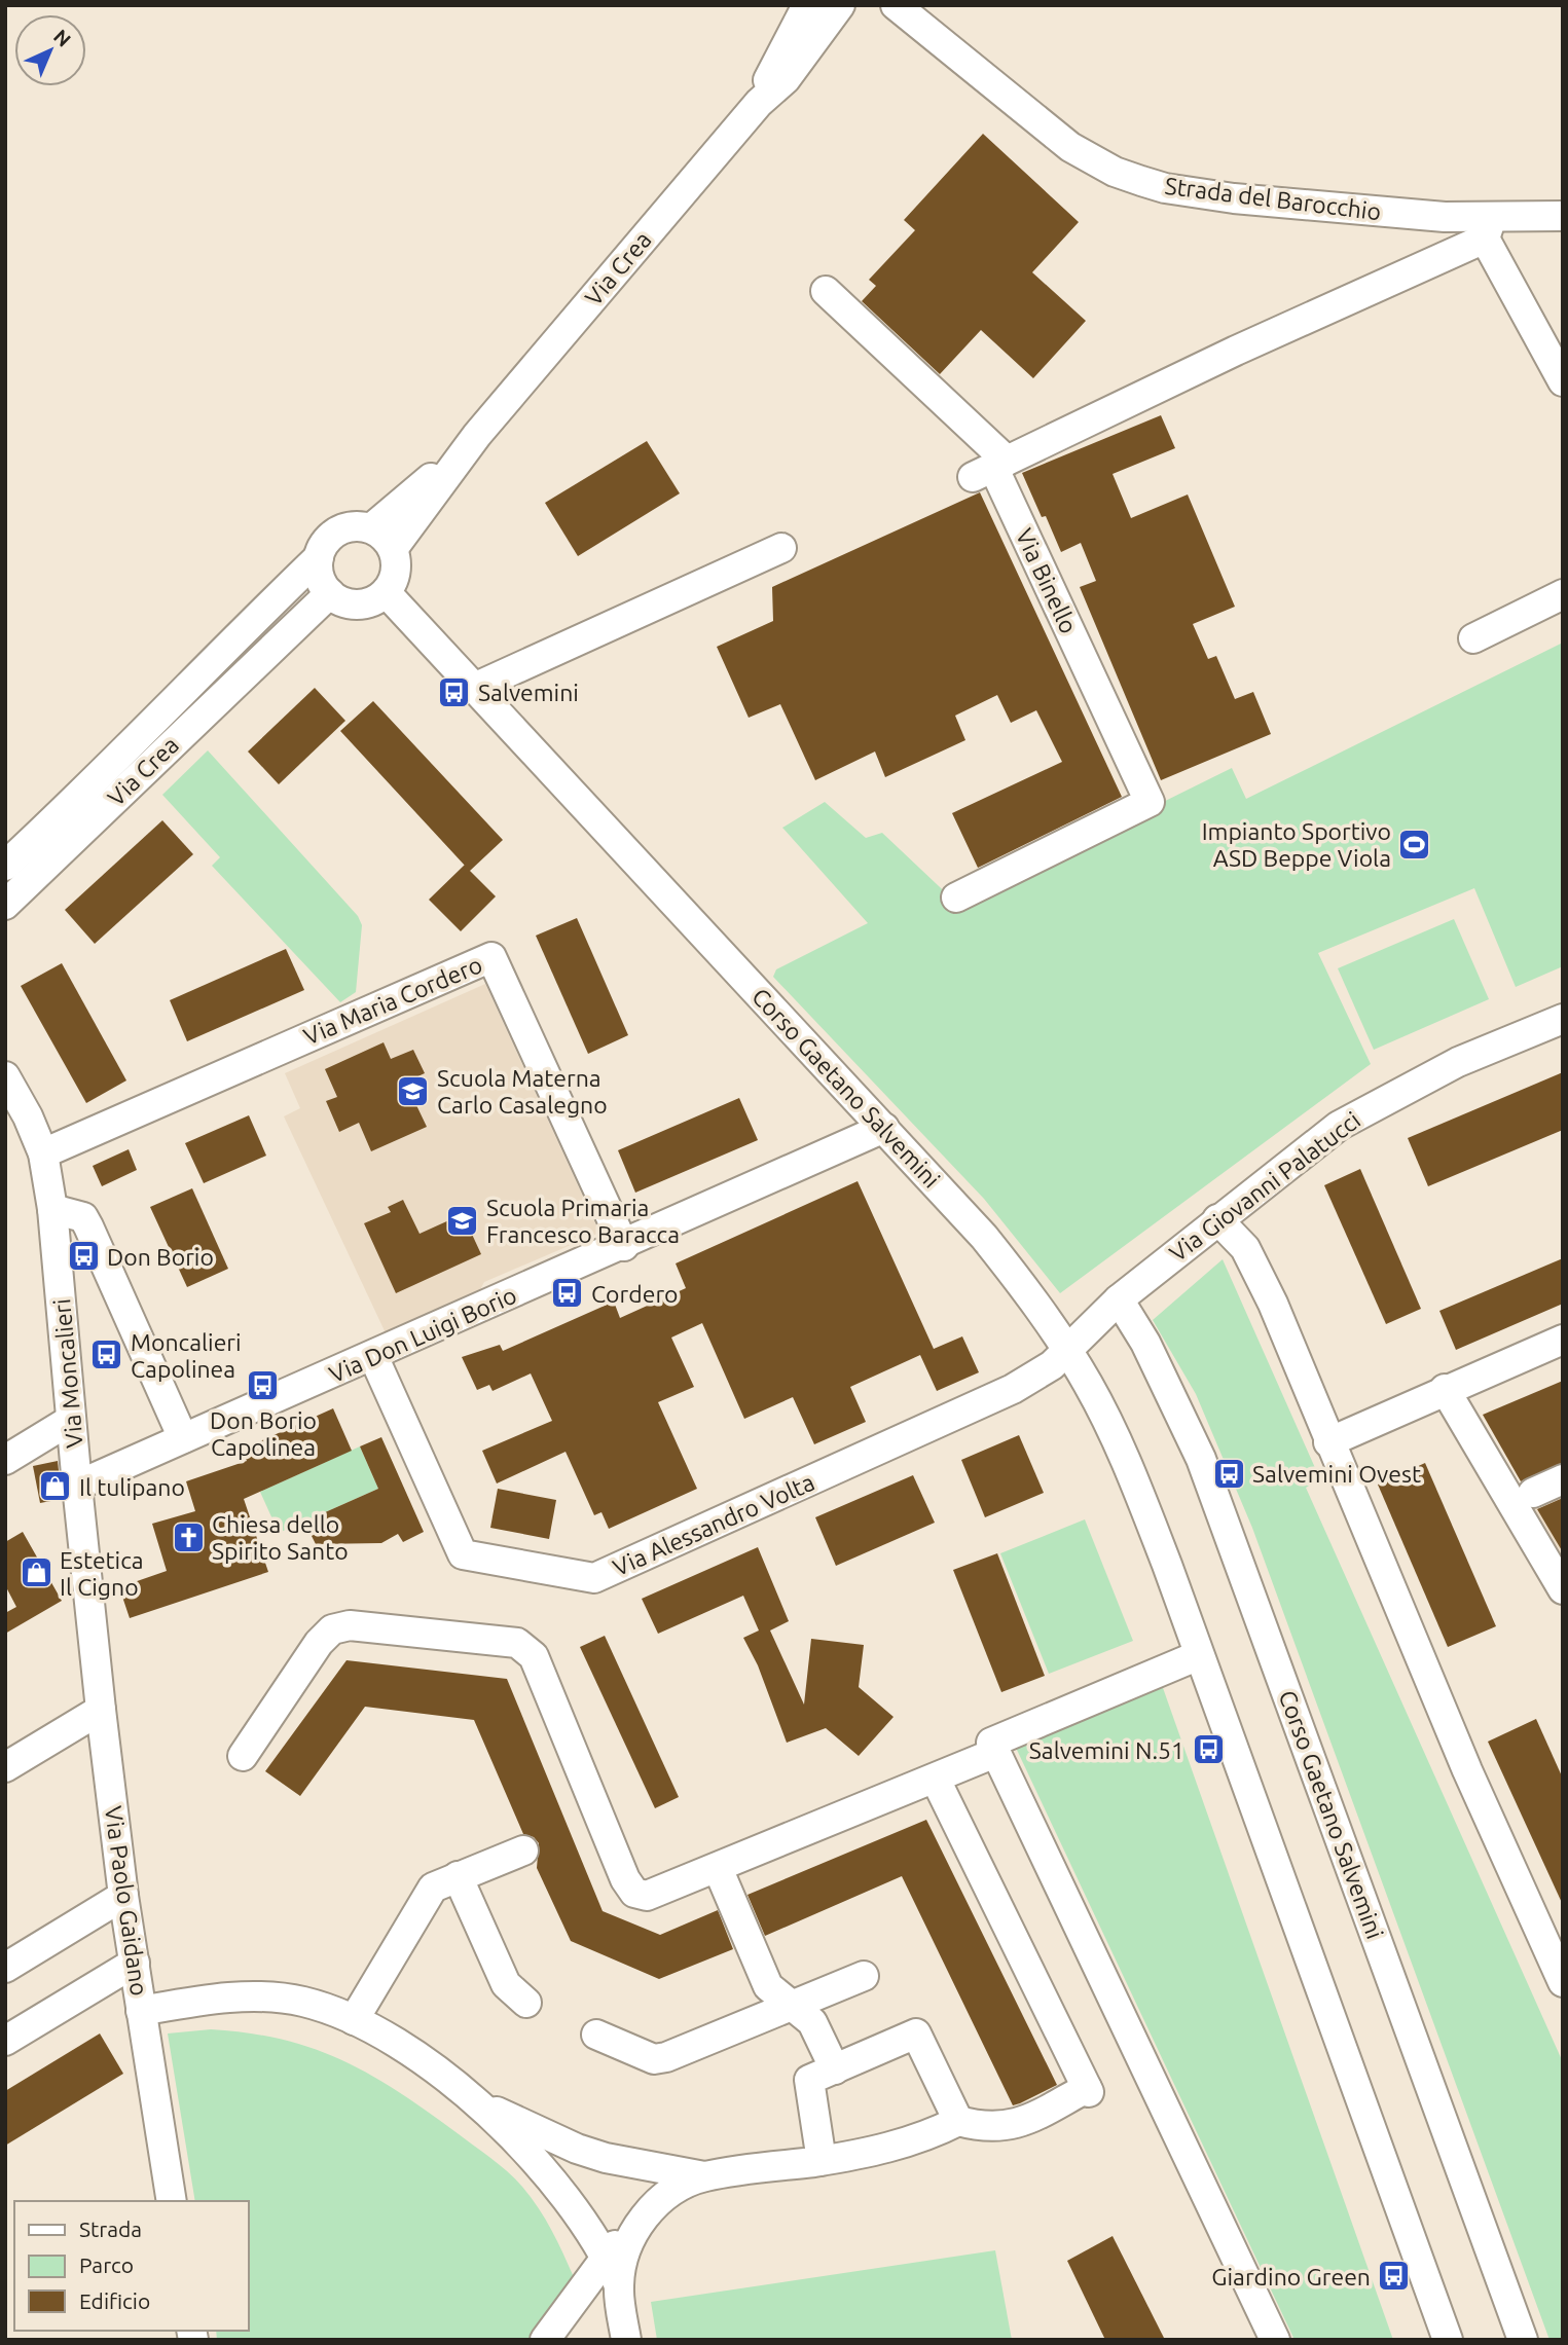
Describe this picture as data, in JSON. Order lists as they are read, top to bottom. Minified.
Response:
{"streets":{"street":["Strada del Barocchio","Via Crea","Via Binello","Via Maria Cordero","Corso Gaetano Salvemini","Via Giovanni Palatucci","Via Don Luigi Borio","Via Moncalieri","Via Alessandro Volta","Via Paolo Gaidano"]},"crossings":[["Strada del Barocchio","Via Binello"],["Via Crea","Corso Gaetano Salvemini"],["Via Maria Cordero","Via Don Luigi Borio"],["Via Maria Cordero","Via Moncalieri"],["Corso Gaetano Salvemini","Via Giovanni Palatucci"],["Corso Gaetano Salvemini","Via Don Luigi Borio"],["Corso Gaetano Salvemini","Via Alessandro Volta"],["Via Giovanni Palatucci","Via Alessandro Volta"],["Via Don Luigi Borio","Via Moncalieri"],["Via Don Luigi Borio","Via Alessandro Volta"],["Via Moncalieri","Via Paolo Gaidano"]],"places":{"bus stop":["Salvemini","Don Borio","Cordero","Moncalieri Capolinea","Don Borio Capolinea","Salvemini Ovest","Salvemini N.51","Giardino Green"],"sports":["Impianto Sportivo ASD Beppe Viola"],"school or university":["Scuola Materna Carlo Casalegno","Scuola Primaria Francesco Baracca"],"shop":["Il tulipano","Estetica Il Cigno"],"church":["Chiesa dello Spirito Santo"]},"legend":["Strada","Parco","Edificio"],"north":"top right"}
